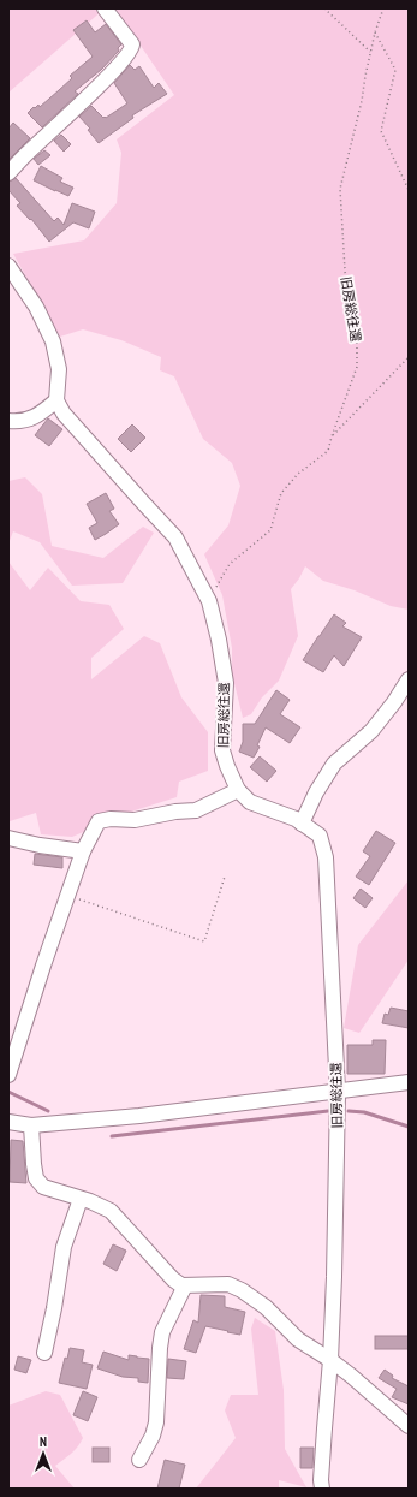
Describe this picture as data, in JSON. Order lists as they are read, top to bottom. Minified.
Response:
{"streets":{"street":["旧房総往還"]},"north":"top"}
